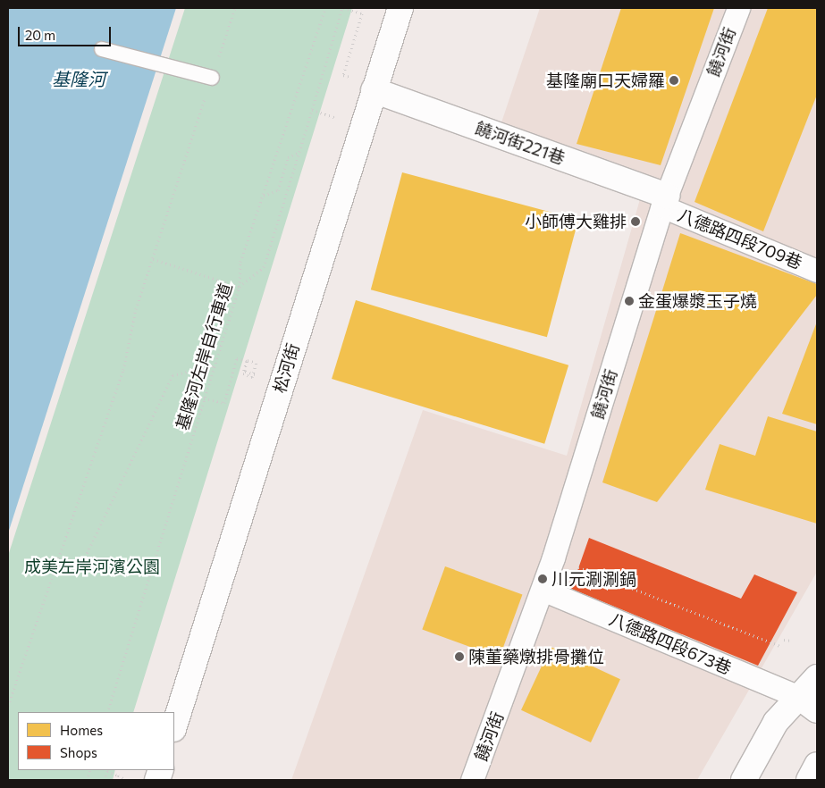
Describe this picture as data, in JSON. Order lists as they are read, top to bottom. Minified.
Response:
{"streets":{"street":["饒河街","饒河街221巷","八德路四段709巷","松河街","八德路四段673巷"],"path":["基隆河左岸自行車道"]},"crossings":[["饒河街","饒河街221巷"],["饒河街","八德路四段709巷"],["饒河街","八德路四段673巷"],["饒河街221巷","八德路四段709巷"],["饒河街221巷","松河街"]],"water":["基隆河"],"parks":["成美左岸河濱公園"],"places":["基隆廟口天婦羅","小師傅大雞排","金蛋爆漿玉子燒","川元涮涮鍋","陳董藥燉排骨攤位"],"legend":["Homes","Shops"],"scale_bar":"20 m"}
